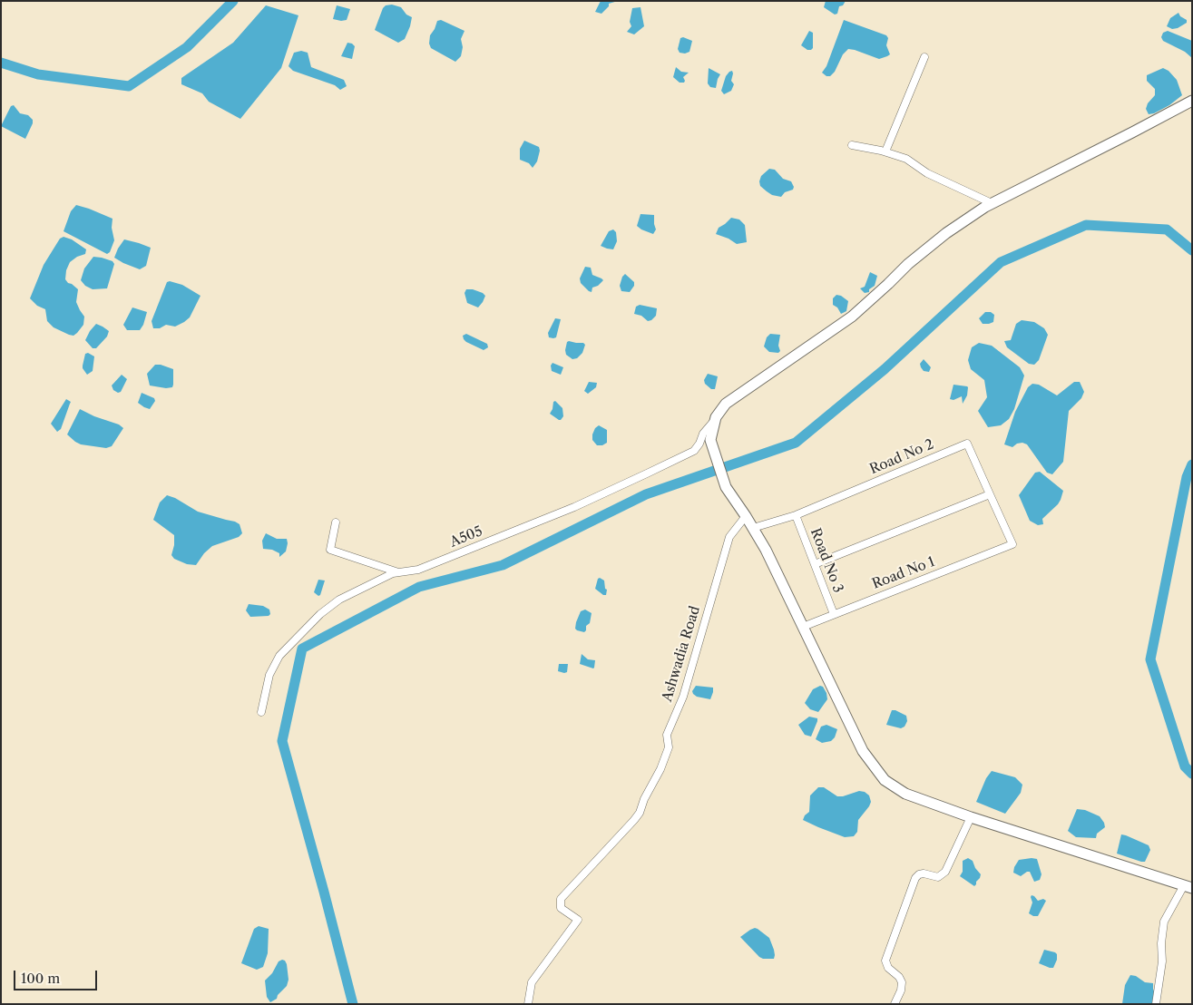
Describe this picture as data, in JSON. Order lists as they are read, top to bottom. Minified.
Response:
{"streets":{"street":["Road No 2","A505","Road No 3","Road No 1","Ashwadia Road"]},"crossings":[["Road No 2","Road No 3"],["Road No 2","Road No 1"],["Road No 3","Road No 1"]],"scale_bar":"100 m"}
